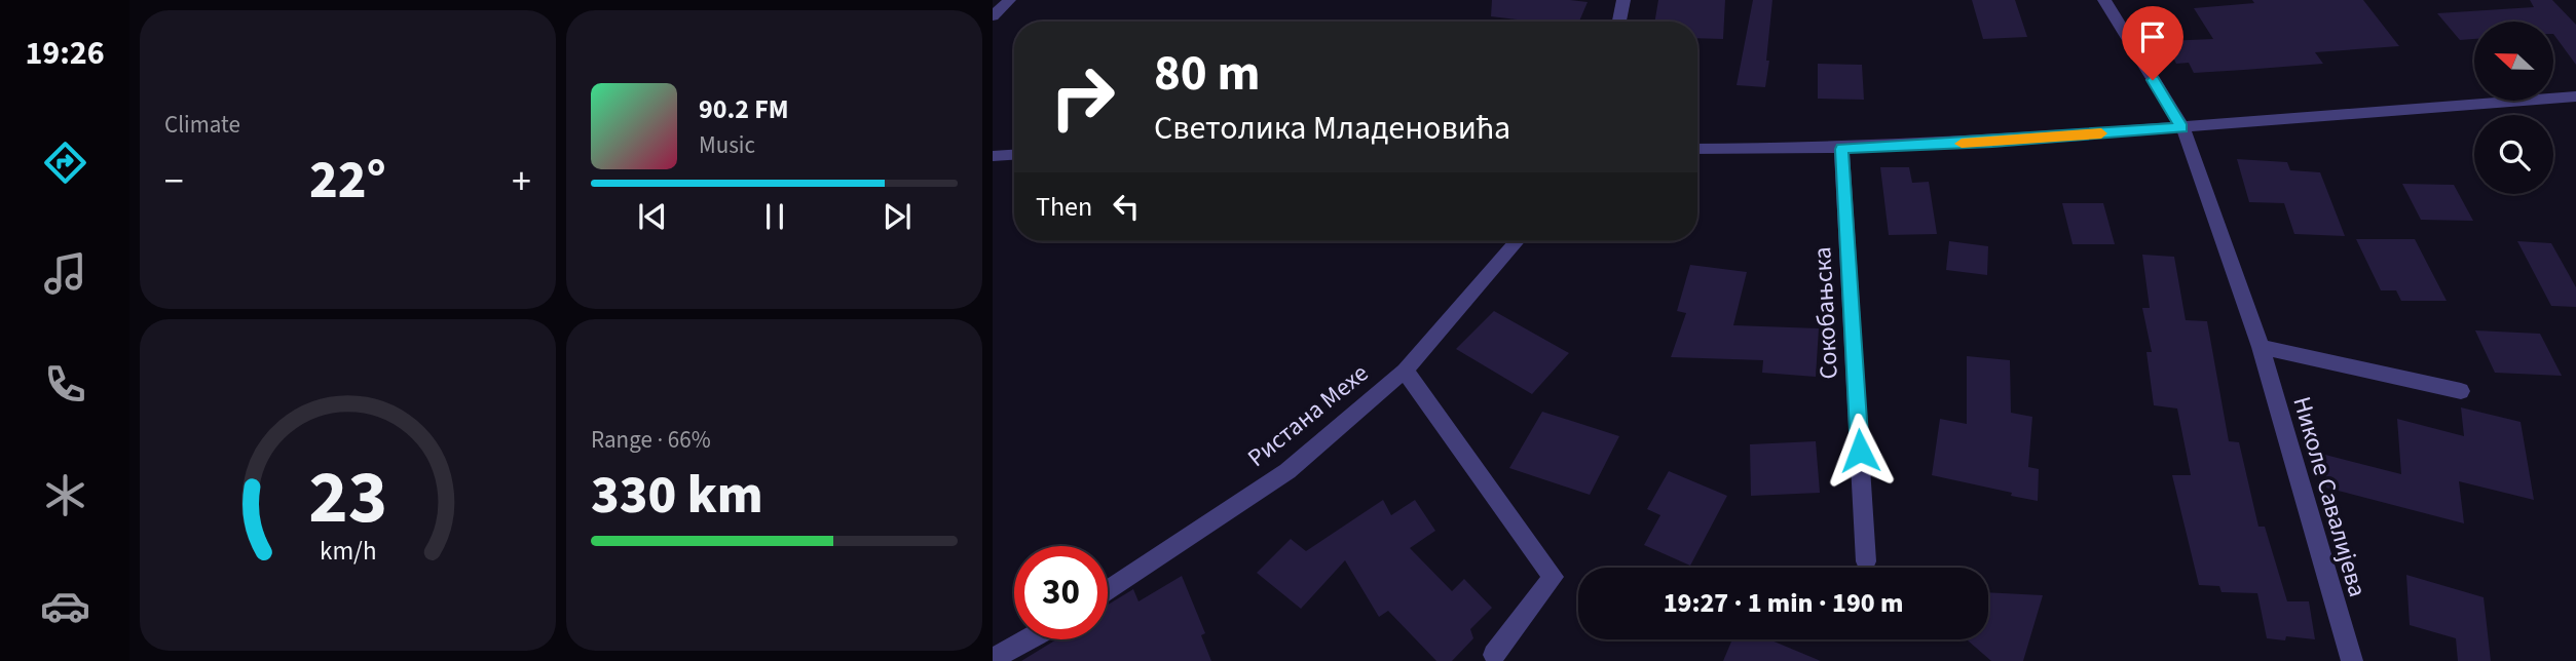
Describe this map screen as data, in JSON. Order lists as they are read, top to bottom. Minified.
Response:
{"streets":{"street":["Сокобањска","Ристана Мехе","Николе Савалијева"]},"north":"left","page":{"tabs":"19:26","tile":["Climate",["Range · 66%","330 km"]],"turn":["80 m","Светолика Младеновића"],"song":["90.2 FM","Music"],"heat":["−","22°","+"],"then":"Then","limit":"30","trip":"19:27 · 1 min · 190 m","gauge":["23","km/h"]}}
